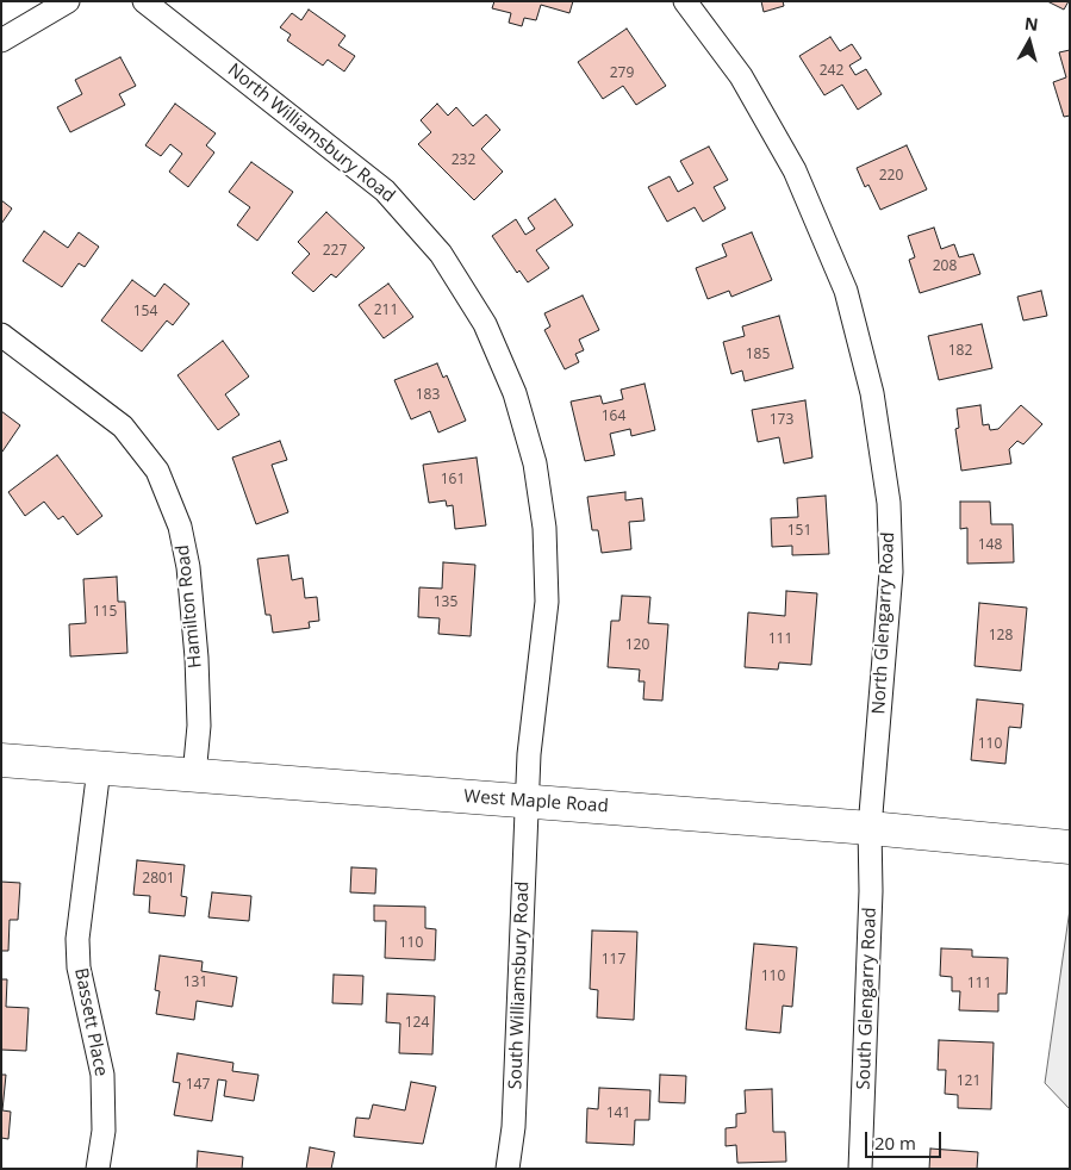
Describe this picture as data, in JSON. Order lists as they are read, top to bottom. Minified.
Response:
{"streets":{"main road":["West Maple Road"],"street":["North Williamsbury Road","Hamilton Road","North Glengarry Road","South Williamsbury Road","South Glengarry Road","Bassett Place"]},"crossings":[["North Williamsbury Road","West Maple Road"],["North Williamsbury Road","South Williamsbury Road"],["Hamilton Road","West Maple Road"],["North Glengarry Road","West Maple Road"],["North Glengarry Road","South Glengarry Road"],["West Maple Road","South Williamsbury Road"],["West Maple Road","South Glengarry Road"],["West Maple Road","Bassett Place"]],"house_numbers":["242","279","232","220","227","208","211","154","182","185","183","164","173","161","151","148","135","115","128","111","120","110","2801","110","117","110","131","111","124","121","147","141"],"scale_bar":"20 m","north":"top"}
